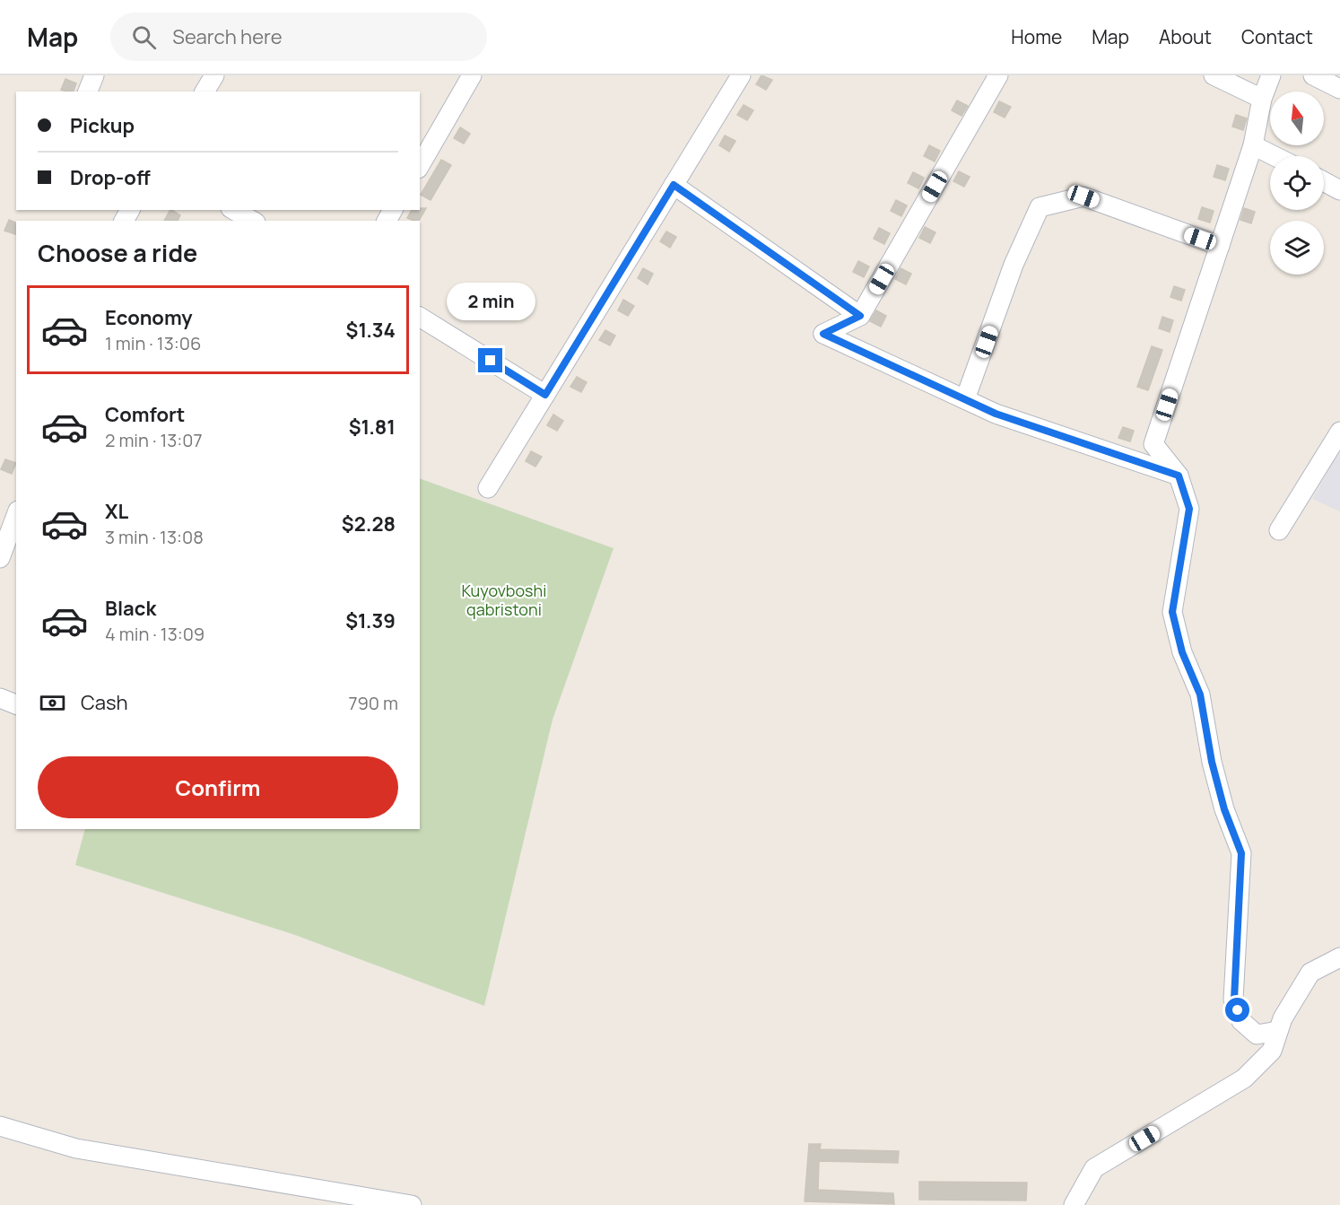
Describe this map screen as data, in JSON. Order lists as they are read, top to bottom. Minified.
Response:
{"parks":["Kuyovboshi qabristoni"],"north":"top","page":{"header":"Map","search":"Search here","nav":["Home","Map","About","Contact"],"banner":["Pickup","Drop-off"],"heading":"Choose a ride","bubble":"2 min","list":[{"name":"Economy","note":"1 min · 13:06","value":"$1.34"},{"name":"Comfort","note":"2 min · 13:07","value":"$1.81"},{"name":"XL","note":"3 min · 13:08","value":"$2.28"},{"name":"Black","note":"4 min · 13:09","value":"$1.39"}],"pay":["Cash","790 m"],"buttons":"Confirm"}}
